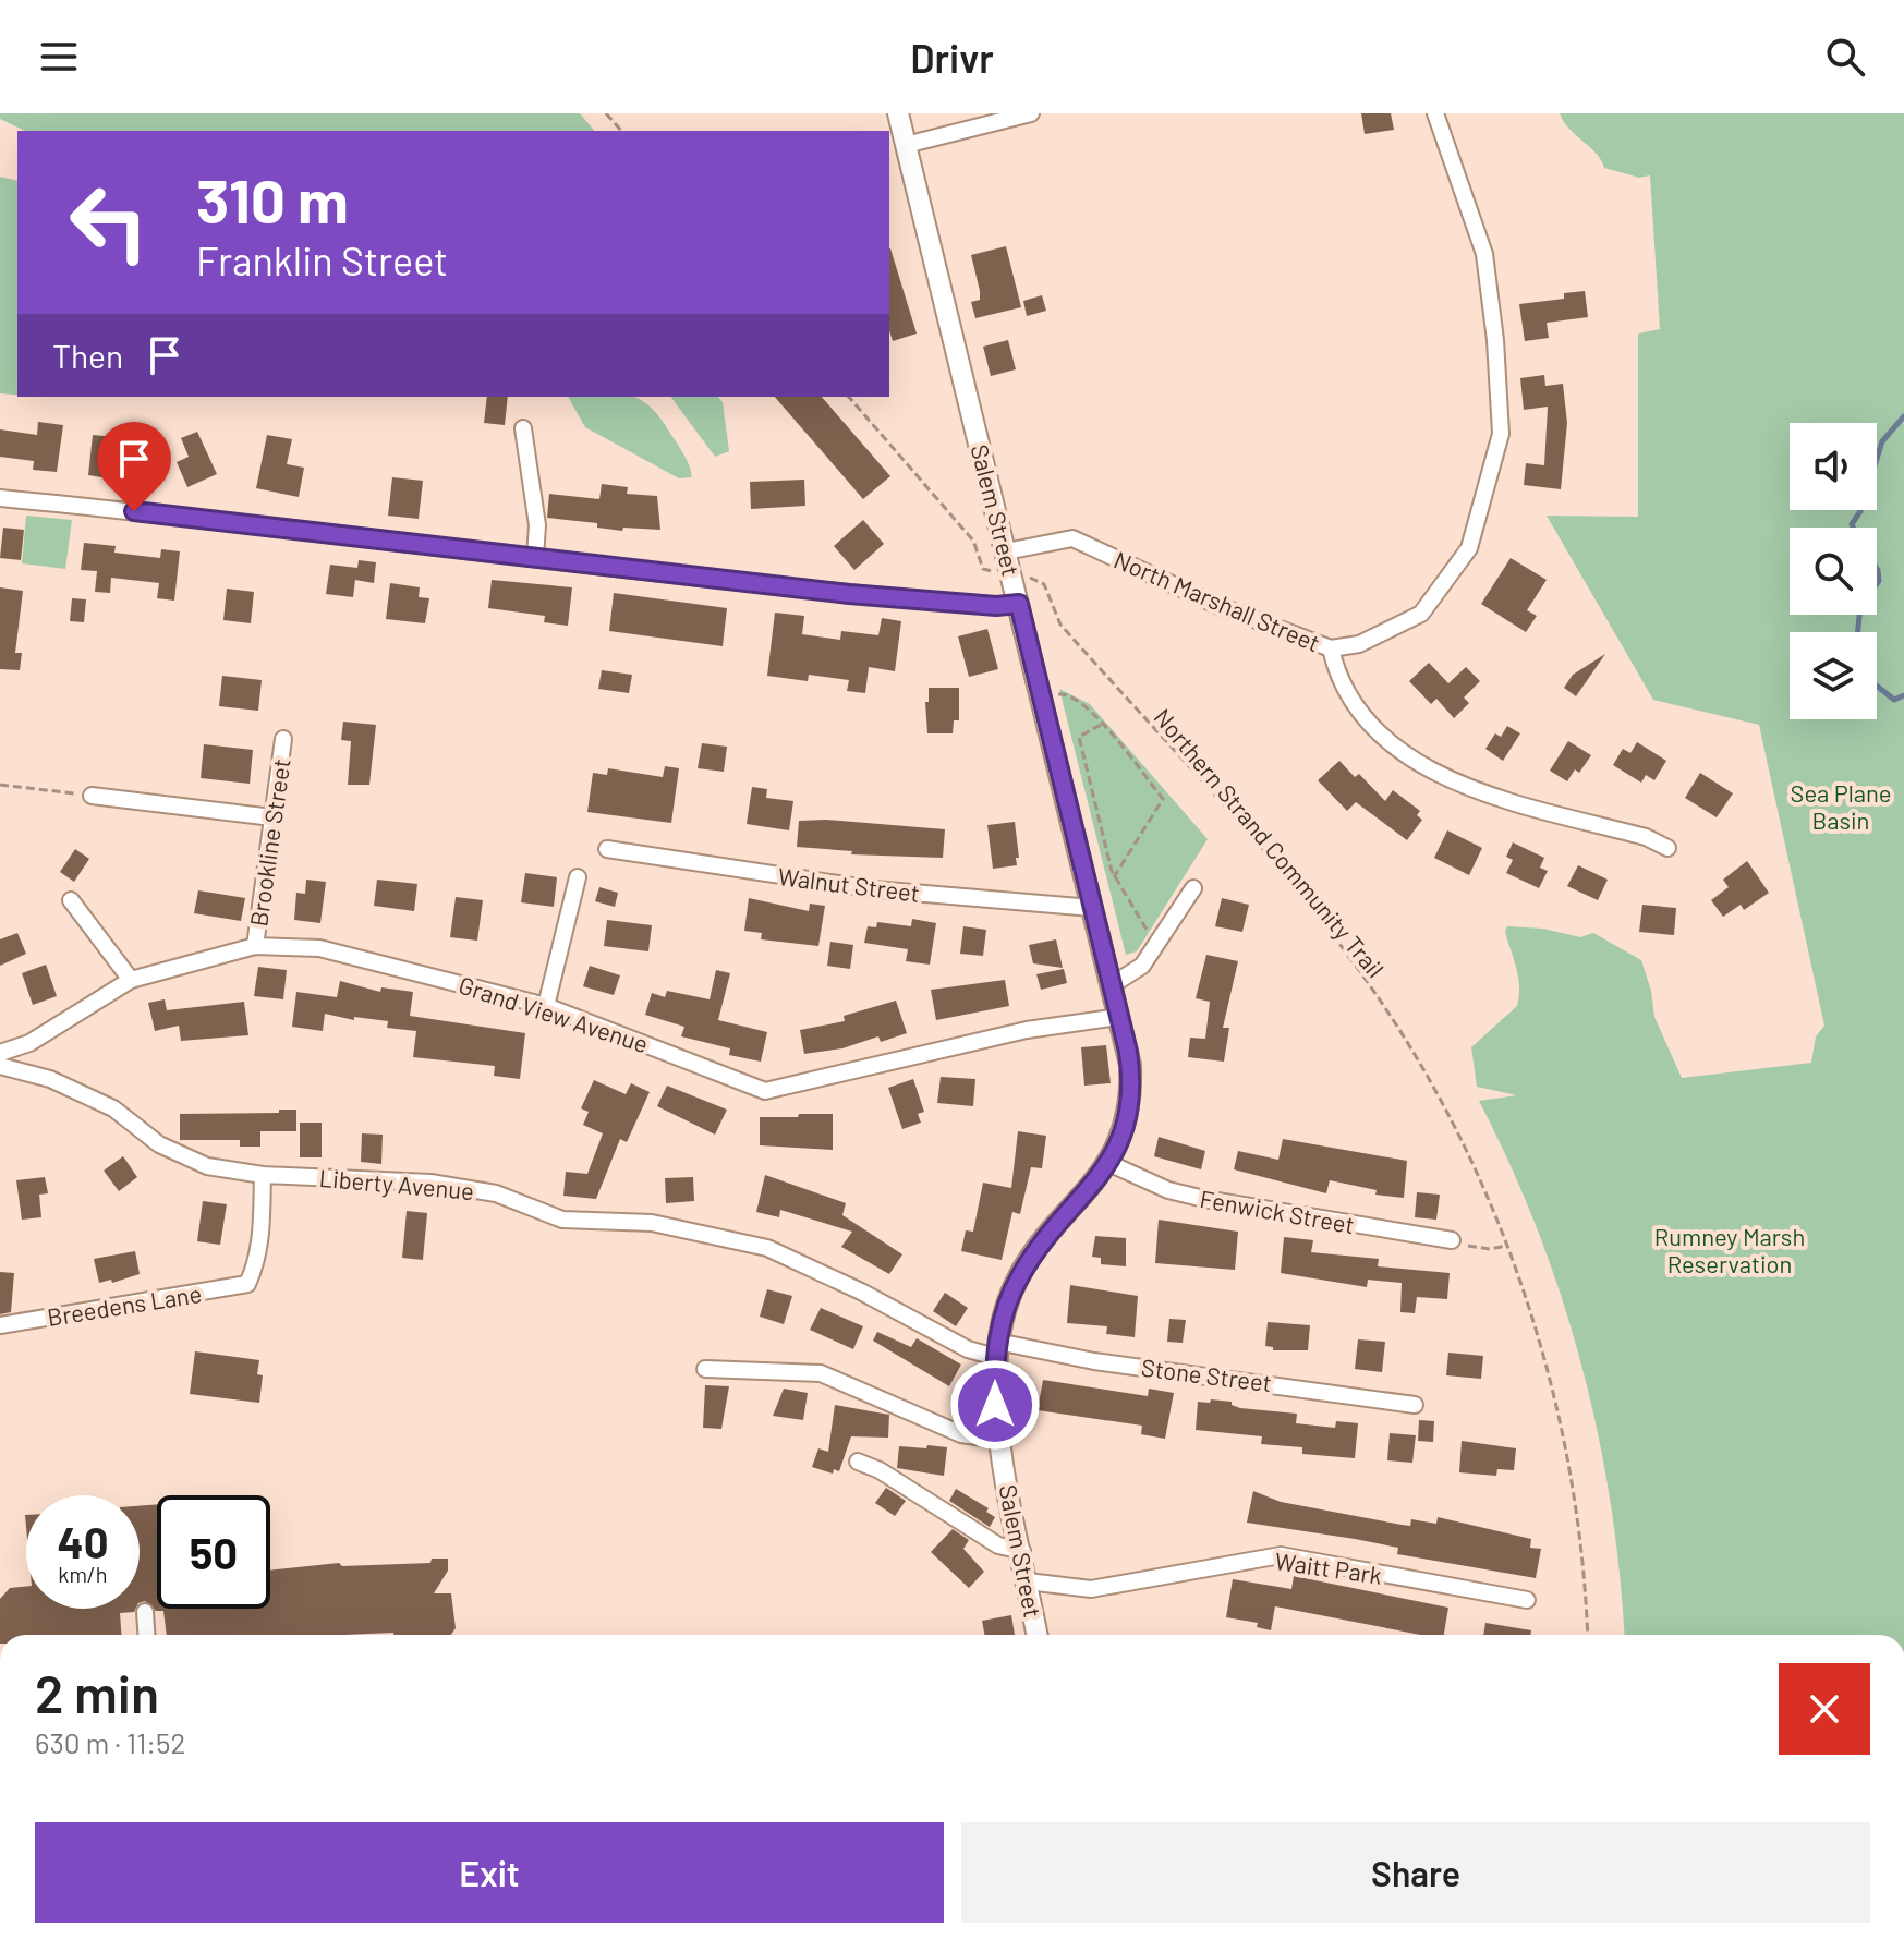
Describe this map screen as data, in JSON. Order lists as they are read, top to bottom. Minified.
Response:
{"streets":{"main road":["Salem Street"],"street":["North Marshall Street","Brookline Street","Walnut Street","Grand View Avenue","Liberty Avenue","Fenwick Street","Breedens Lane","Stone Street","Waitt Park"],"path":["Northern Strand Community Trail"]},"crossings":[["Salem Street","North Marshall Street"],["Salem Street","Walnut Street"],["Salem Street","Grand View Avenue"],["Salem Street","Liberty Avenue"],["Salem Street","Fenwick Street"],["Salem Street","Stone Street"],["Salem Street","Waitt Park"],["Brookline Street","Grand View Avenue"],["Liberty Avenue","Breedens Lane"],["Liberty Avenue","Stone Street"]],"parks":["Sea Plane Basin","Rumney Marsh Reservation"],"page":{"header":"Drivr","turn":["310 m","Franklin Street"],"then":"Then","speed":"40 km/h","limit":"50","heading":["2 min","630 m · 11:52"],"buttons":["Exit","Share"]}}
